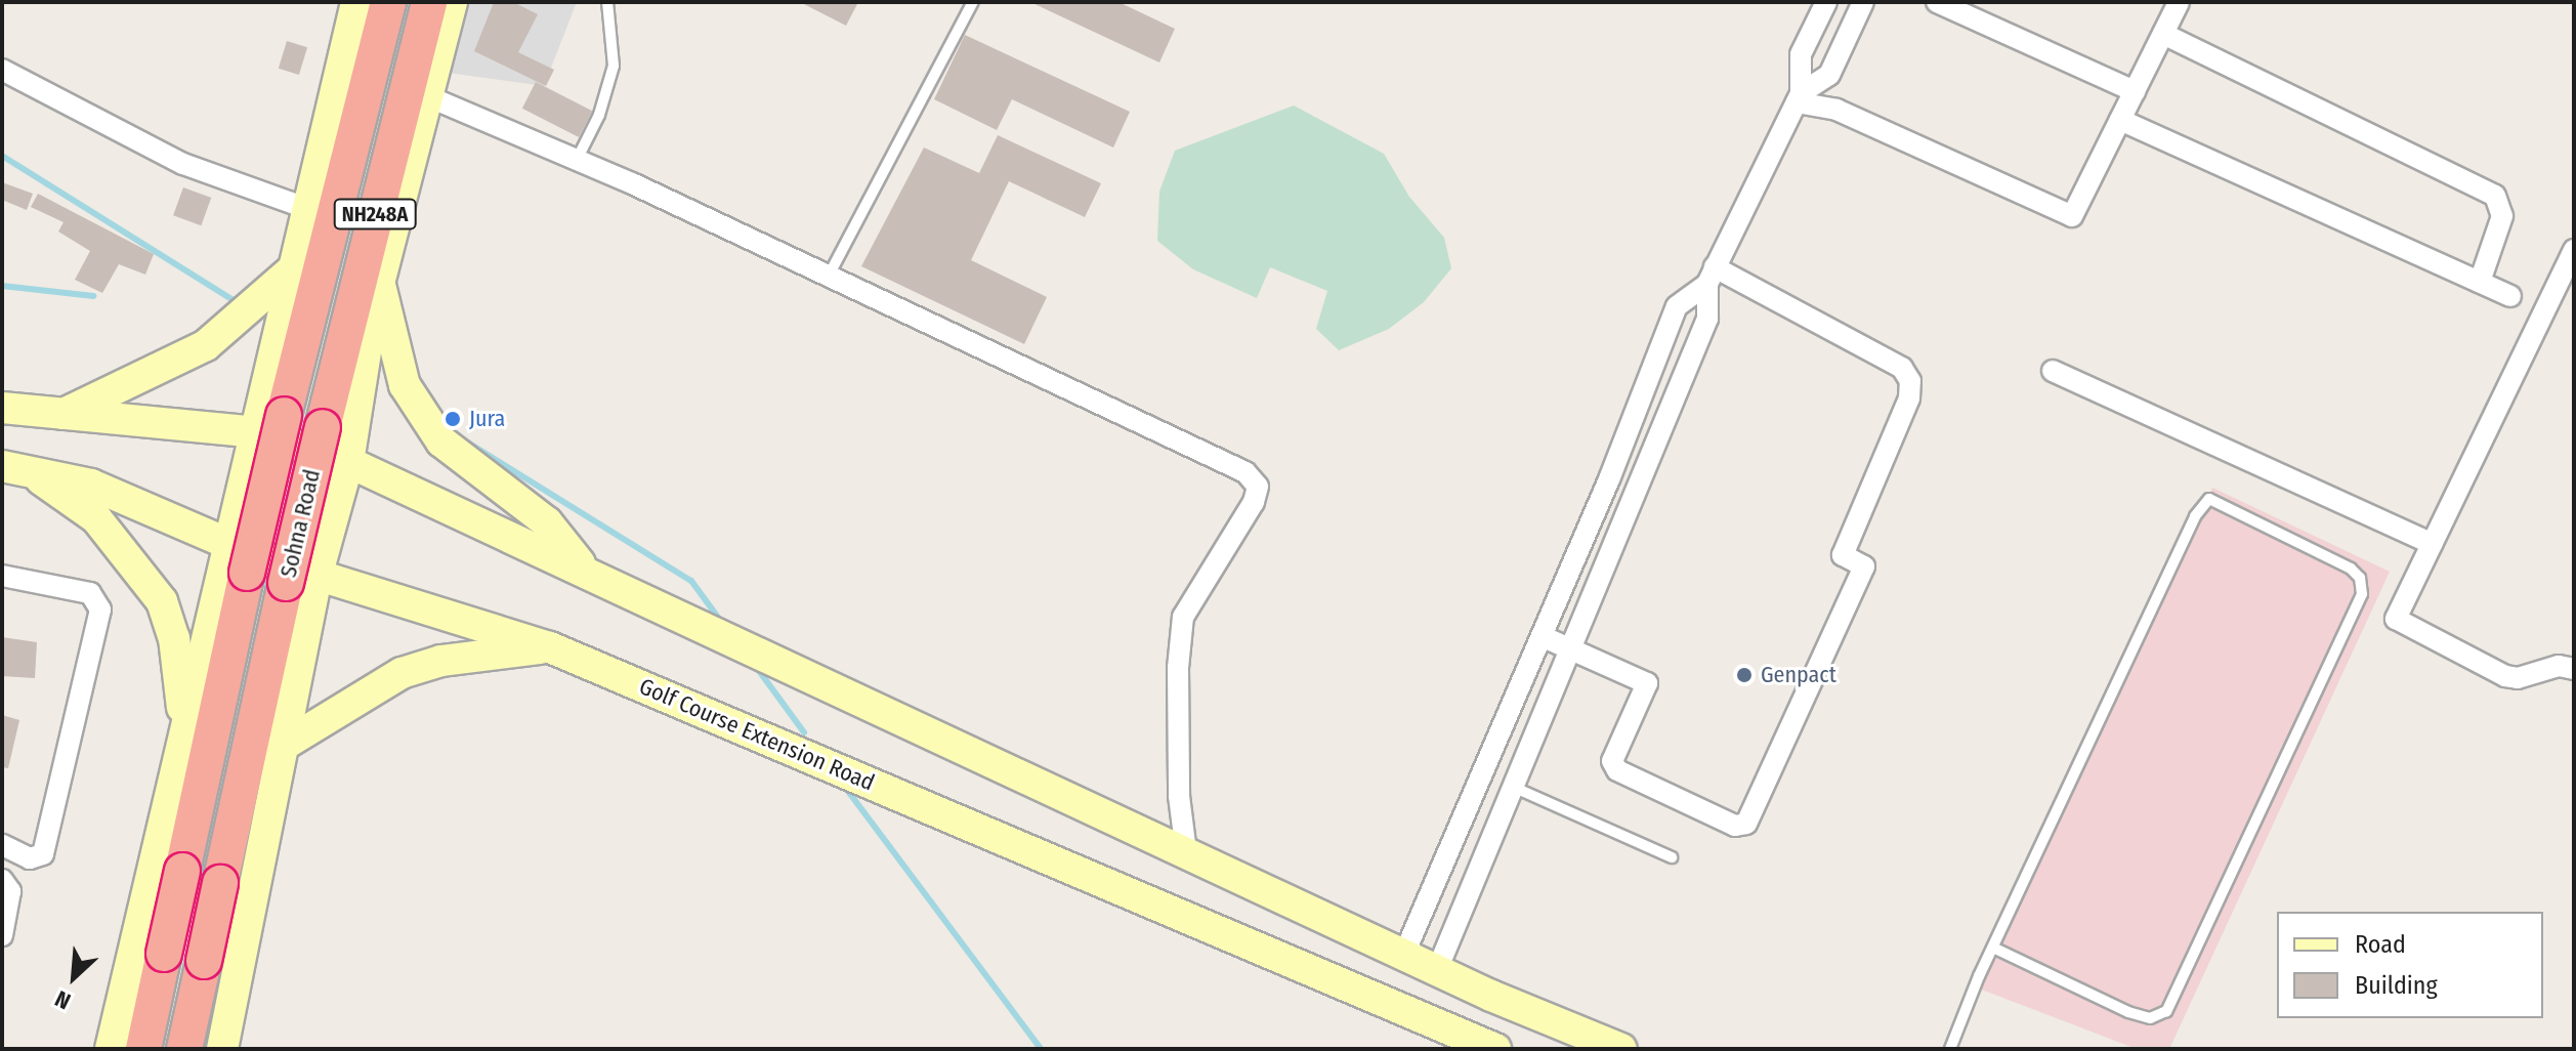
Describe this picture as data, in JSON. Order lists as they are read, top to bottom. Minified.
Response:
{"streets":{"highway":["NH248A","Sohna Road"],"main road":["Golf Course Extension Road"]},"crossings":[["Sohna Road","Golf Course Extension Road"]],"places":["Jura","Genpact"],"legend":["Road","Building"],"north":"bottom left"}
